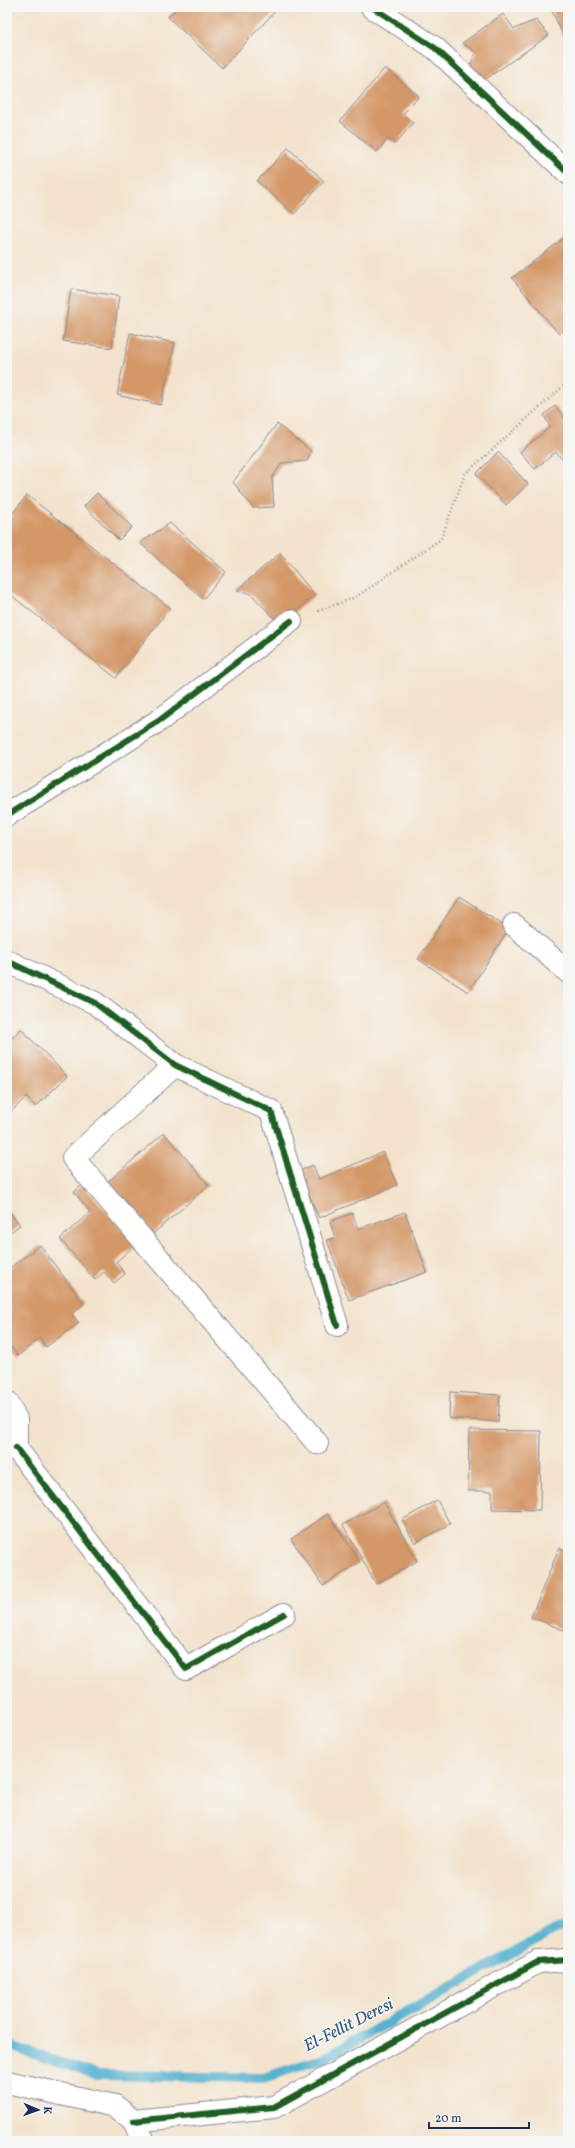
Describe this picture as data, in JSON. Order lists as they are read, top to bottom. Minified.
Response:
{"water":["El-Fellit Deresi"],"scale_bar":"20 m","north":"right"}
